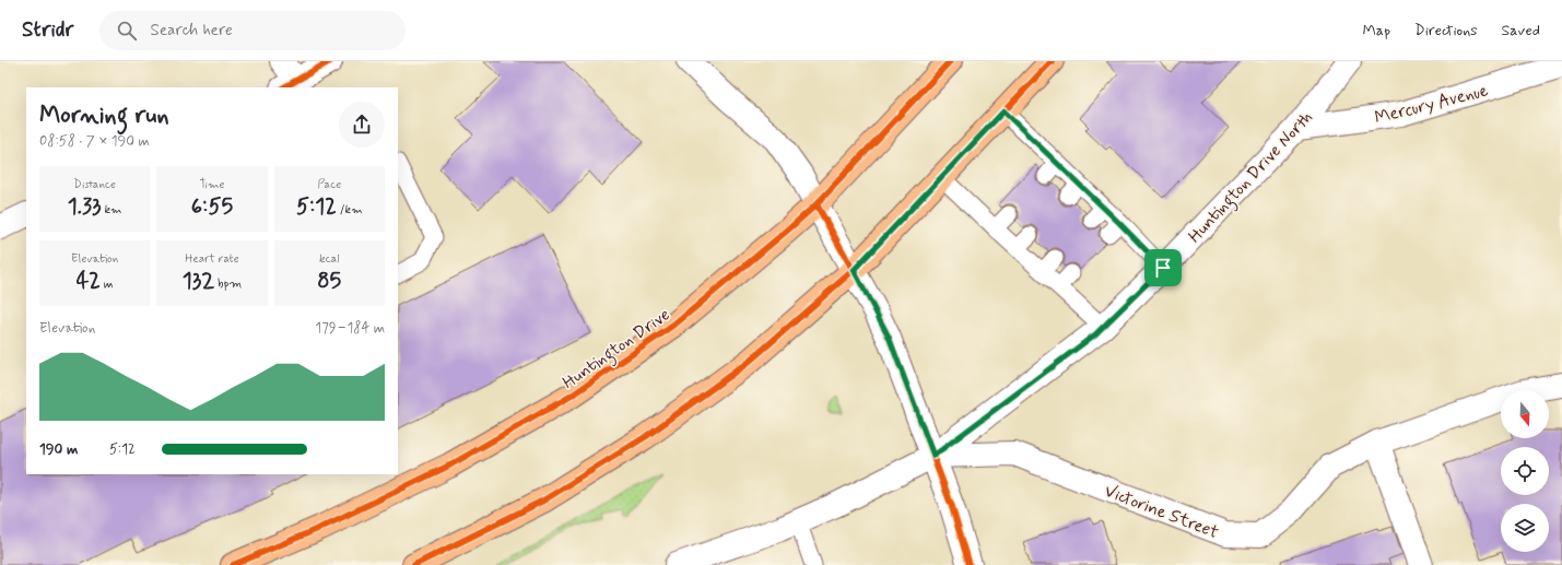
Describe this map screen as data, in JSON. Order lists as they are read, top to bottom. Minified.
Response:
{"streets":{"main road":["Huntington Drive"],"street":["Mercury Avenue","Huntington Drive North","Victorine Street"]},"crossings":[["Mercury Avenue","Huntington Drive North"],["Huntington Drive North","Victorine Street"]],"north":"bottom","page":{"header":"Stridr","search":"Search here","nav":["Map","Directions","Saved"],"heading":["Morning run","08:58 · 7 × 190 m"],"stats":[["Distance","1.33 km"],["Time","6:55"],["Pace","5:12 /km"],["Elevation","42 m"],["Heart rate","132 bpm"],["kcal","85"]],"chart":["Elevation","179–184 m"],"list":[{"name":"190 m","note":"5:12"}]}}
